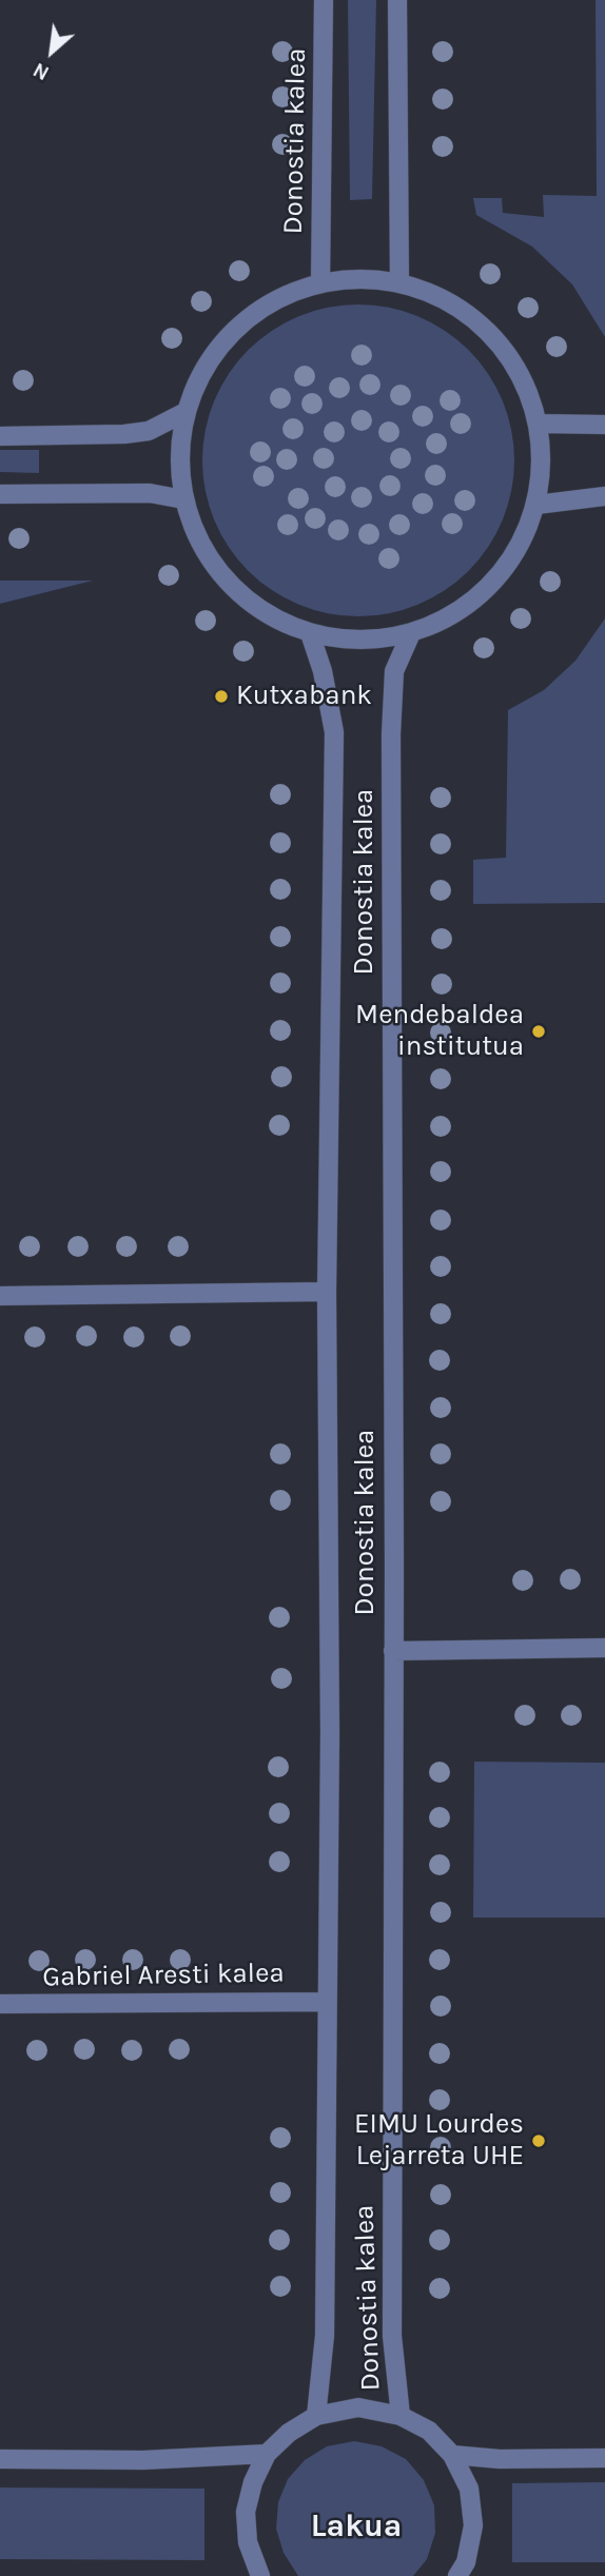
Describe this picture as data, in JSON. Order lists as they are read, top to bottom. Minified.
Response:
{"streets":{"street":["Donostia kalea","Gabriel Aresti kalea"]},"crossings":[["Donostia kalea","Gabriel Aresti kalea"]],"districts":["Lakua"],"places":["Kutxabank","Mendebaldea institutua","EIMU Lourdes Lejarreta UHE"],"north":"bottom left"}
